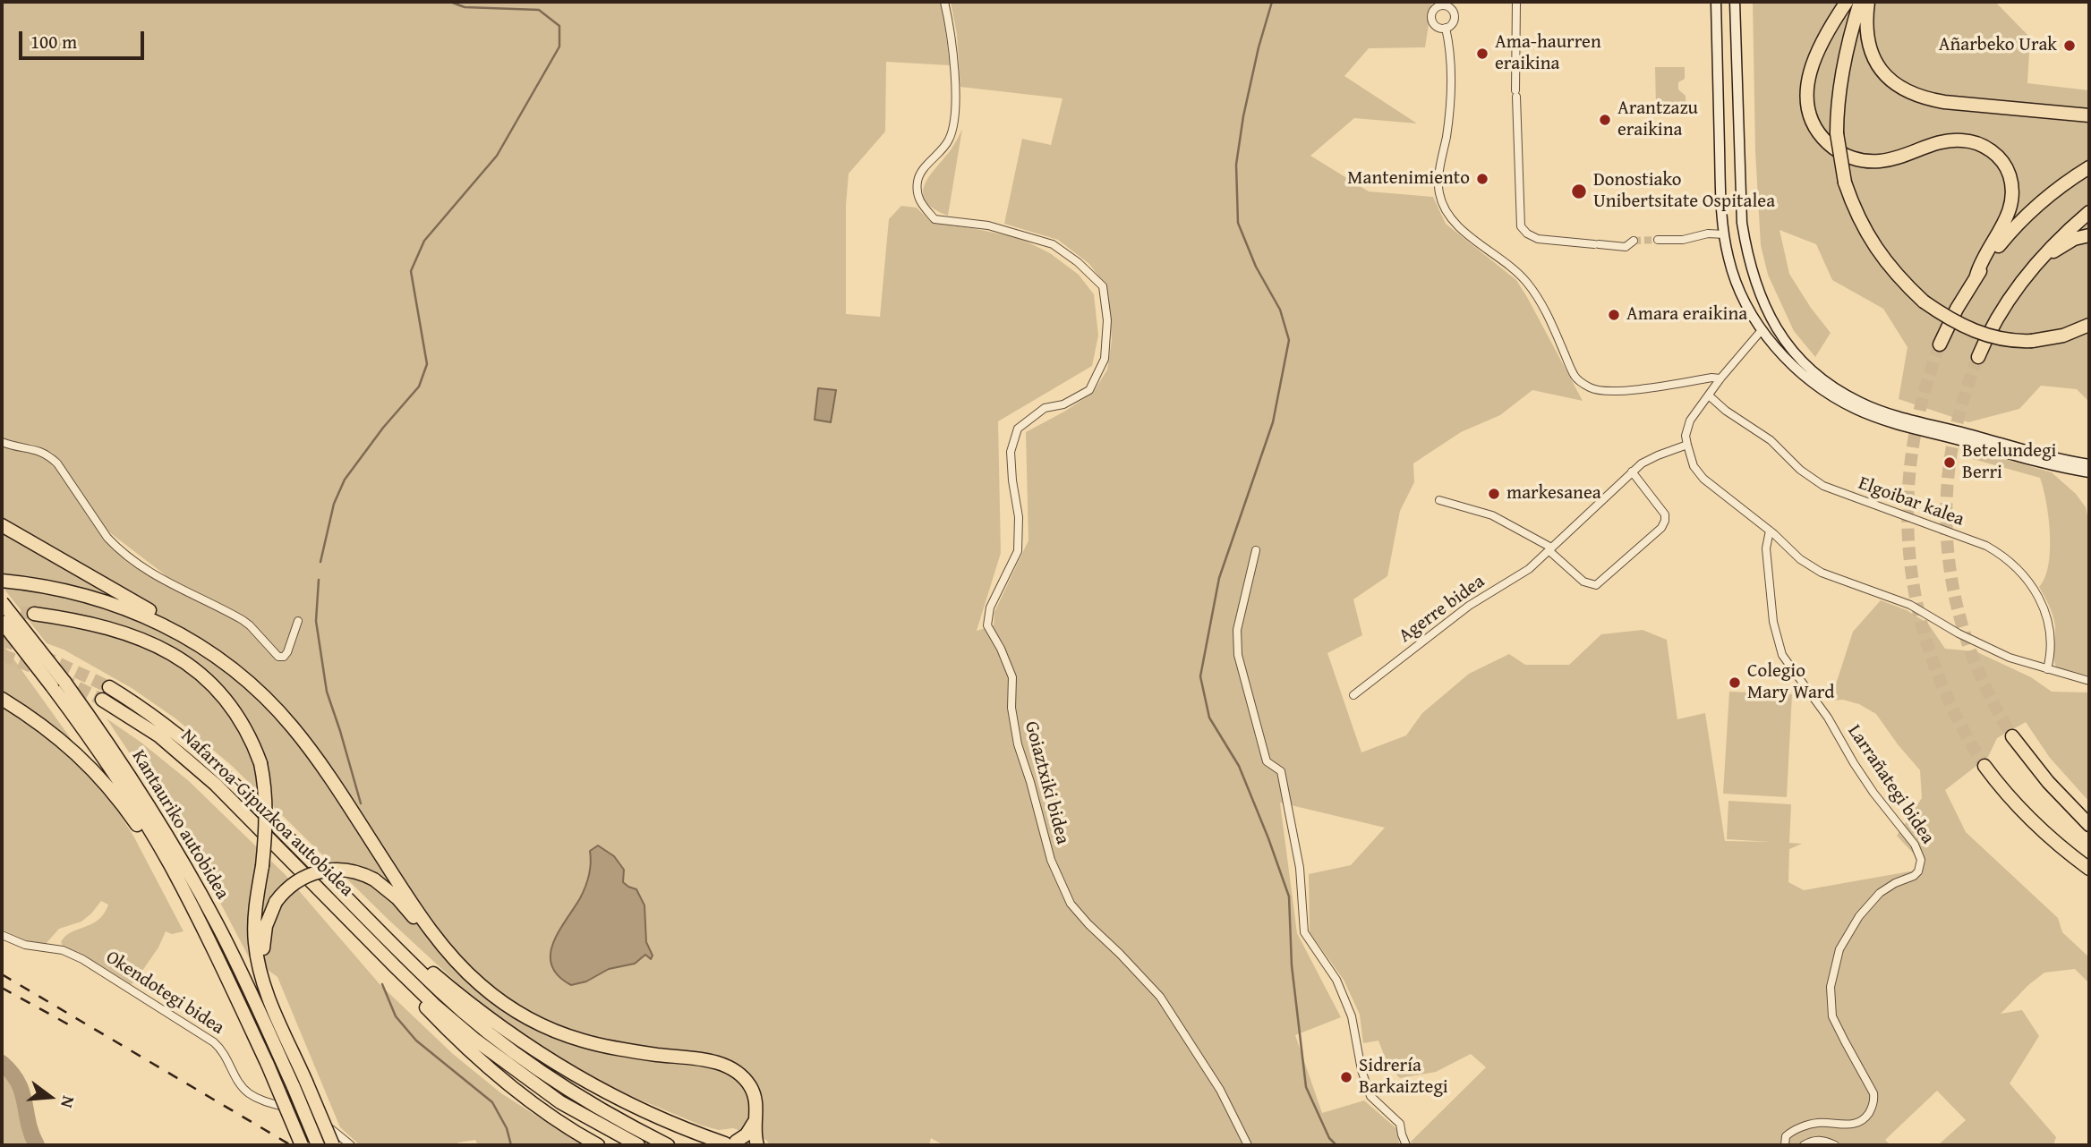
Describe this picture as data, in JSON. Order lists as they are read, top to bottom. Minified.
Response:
{"streets":{"highway":["Nafarroa-Gipuzkoa autobidea","Kantauriko autobidea"],"street":["Elgoibar kalea","Agerre bidea","Goiaztxiki bidea","Larrañategi bidea","Okendotegi bidea"]},"places":["Añarbeko Urak","Ama-haurren eraikina","Arantzazu eraikina","Mantenimiento","Donostiako Unibertsitate Ospitalea","Amara eraikina","Betelundegi Berri","markesanea","Colegio Mary Ward","Sidrería Barkaiztegi"],"scale_bar":"100 m","north":"right"}
